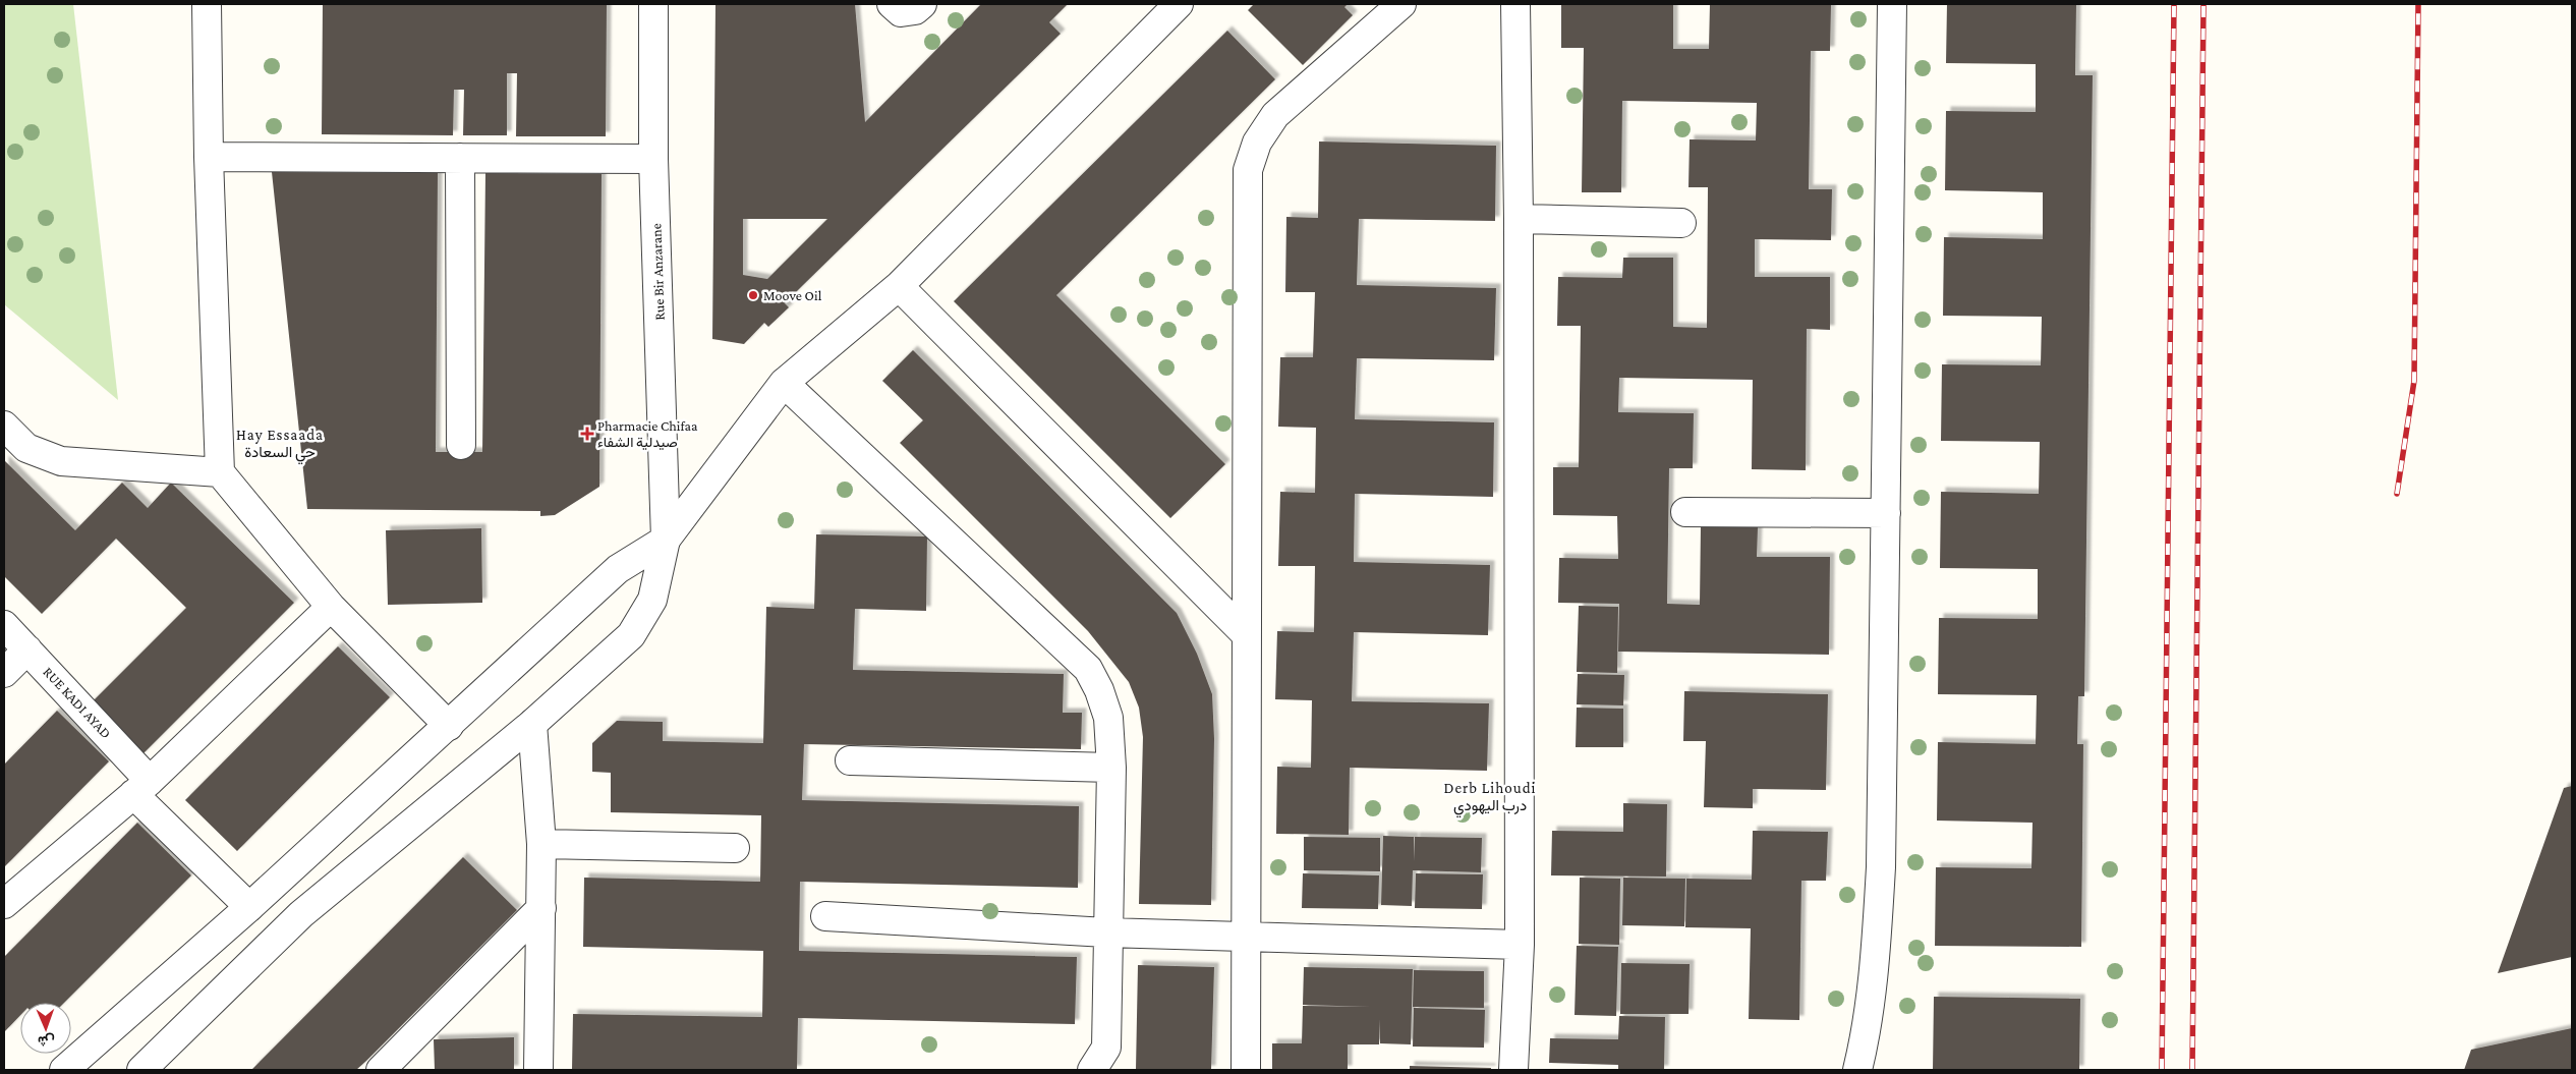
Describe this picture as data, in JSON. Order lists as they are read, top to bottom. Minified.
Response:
{"streets":{"street":["Rue Bir Anzarane","RUE KADI AYAD"]},"districts":["Hay Essaada حي السعادة","Derb Lihoudi درب اليهودي"],"places":{"other":["Moove Oil"],"health":["Pharmacie Chifaa صيدلية الشفاء"]},"north":"bottom"}
